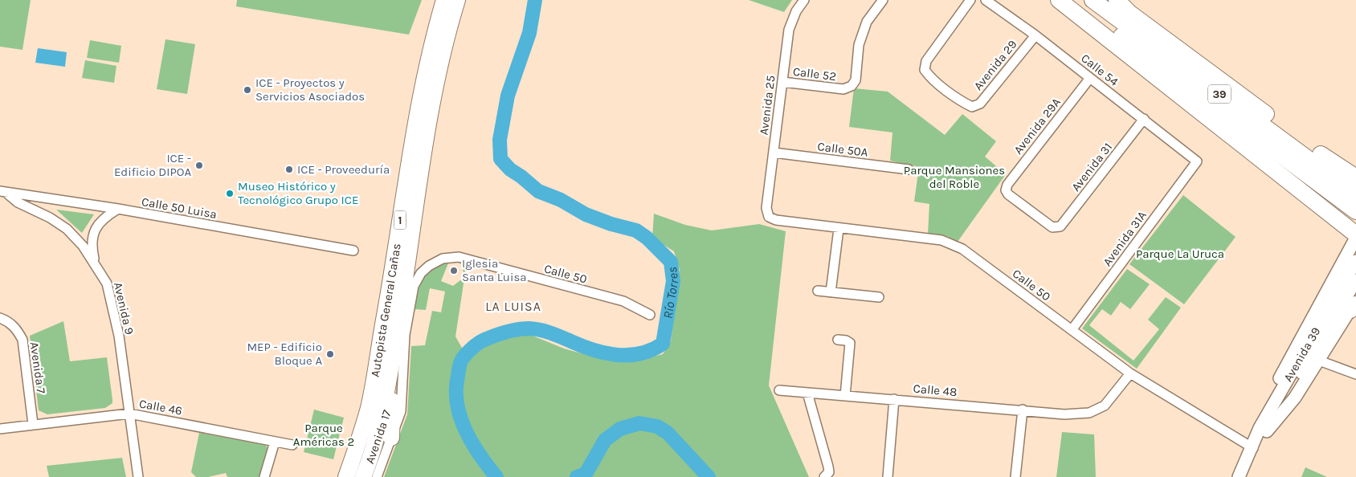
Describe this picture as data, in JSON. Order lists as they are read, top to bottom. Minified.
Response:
{"streets":{"highway":["39","1","Autopista General Cañas"],"main road":["Avenida 39"],"street":["Avenida 29","Calle 54","Calle 52","Avenida 25","Avenida 29A","Calle 50A","Avenida 31","Calle 50 Luisa","Avenida 31A","Calle 50","Avenida 9","Avenida 7","Calle 48","Calle 46","Avenida 17"]},"crossings":[["Avenida 29","Calle 54"],["Calle 54","Avenida 29A"],["Calle 54","Avenida 31"],["Calle 54","Avenida 31A"],["Calle 52","Avenida 25"],["Avenida 25","Calle 50A"],["Avenida 25","Calle 50"],["Avenida 29A","Avenida 31"],["Calle 50 Luisa","Avenida 9"],["Avenida 31A","Calle 50"],["Calle 50","Avenida 39"],["Calle 50","Calle 48"],["Calle 50","Avenida 17"],["Avenida 9","Calle 46"],["Avenida 7","Calle 46"]],"districts":["LA LUISA"],"water":["Río Torres"],"parks":["Parque Mansiones del Roble","Parque La Uruca","Parque Américas 2"],"places":["ICE - Proyectos y Servicios Asociados","ICE - Edificio DIPOA","ICE - Proveeduría","Museo Histórico y Tecnológico Grupo ICE","Iglesia Santa Luisa","MEP - Edificio Bloque A"]}
